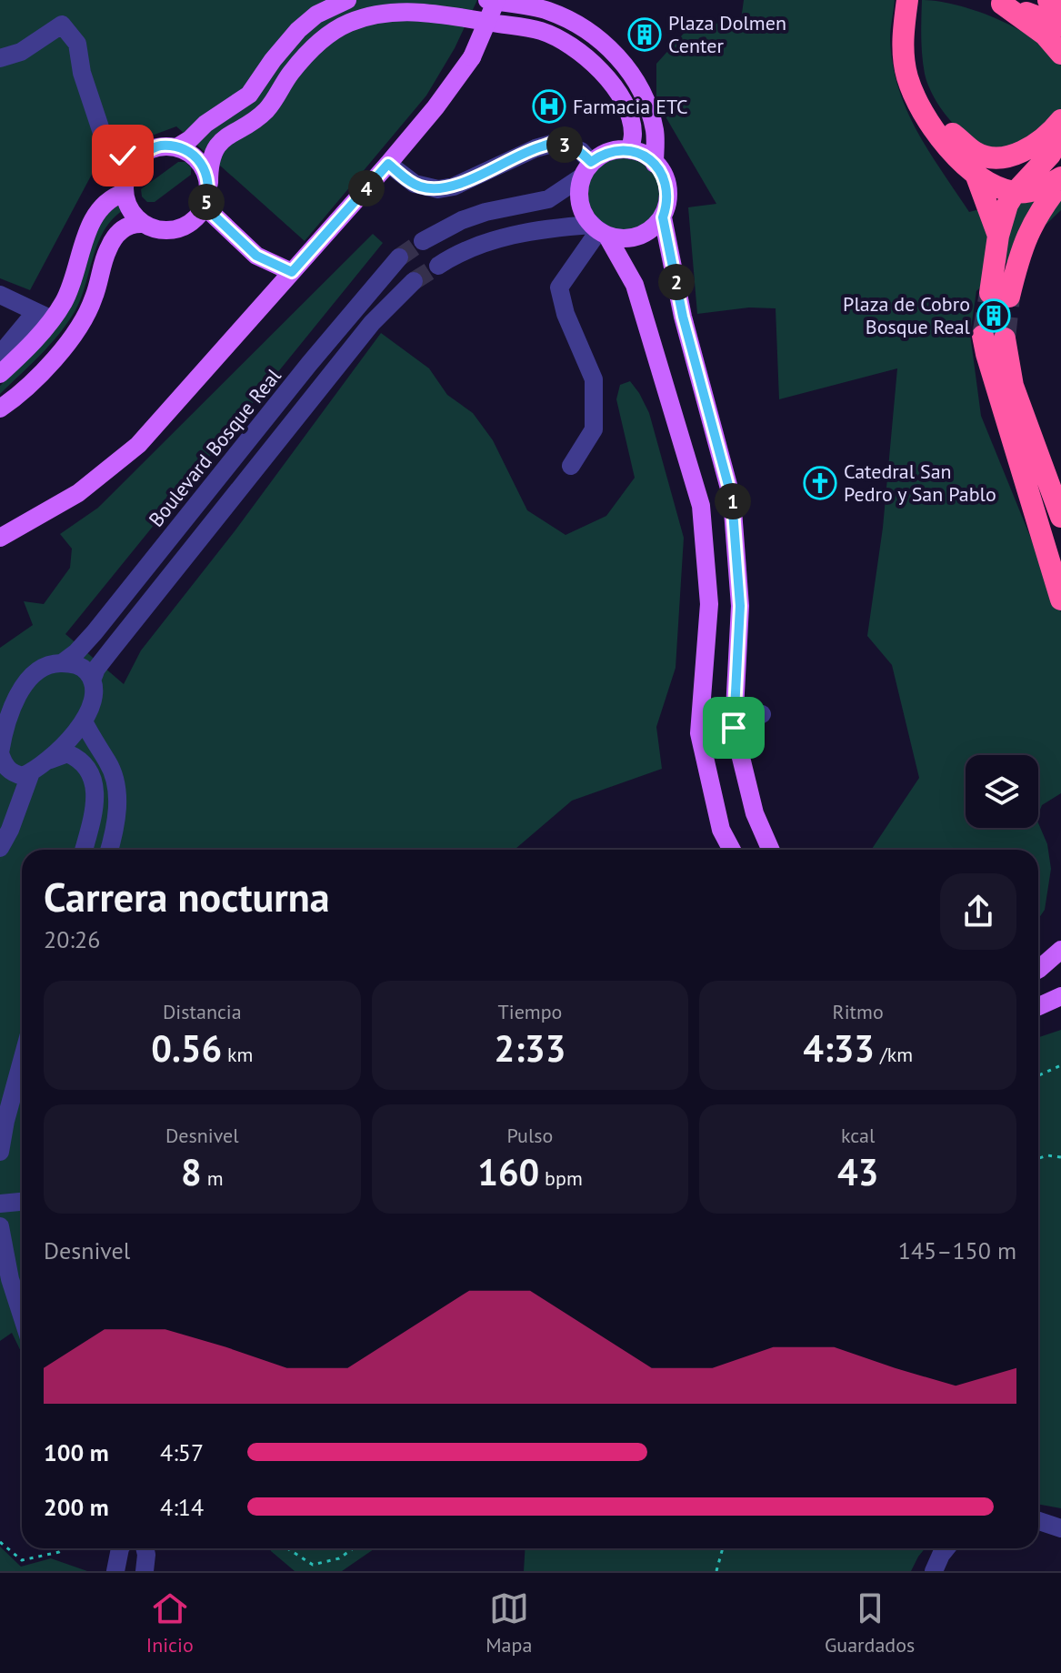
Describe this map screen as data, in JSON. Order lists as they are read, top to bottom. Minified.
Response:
{"streets":{"street":["Boulevard Bosque Real"]},"places":{"building":["Plaza Dolmen Center","Plaza de Cobro Bosque Real"],"hospital":["Farmacia ETC"],"church":["Catedral San Pedro y San Pablo"]},"page":{"pins":["3","4","5","2","1"],"heading":["Carrera nocturna","20:26"],"stats":[["Distancia","0.56 km"],["Tiempo","2:33"],["Ritmo","4:33 /km"],["Desnivel","8 m"],["Pulso","160 bpm"],["kcal","43"]],"chart":["Desnivel","145–150 m"],"list":[{"name":"100 m","note":"4:57"},{"name":"200 m","note":"4:14"}],"tabs":["Inicio","Mapa","Guardados"]}}
